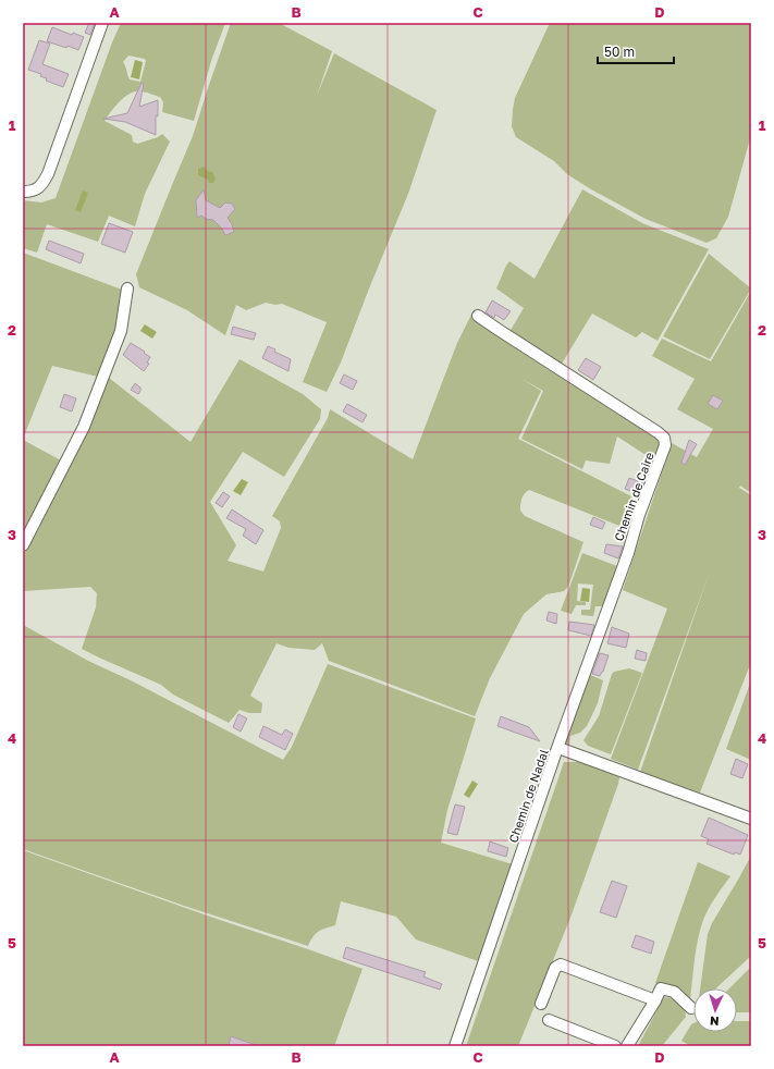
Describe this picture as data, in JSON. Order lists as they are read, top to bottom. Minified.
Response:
{"streets":{"street":["Chemin de Caire","Chemin de Nadal"]},"crossings":[["Chemin de Caire","Chemin de Nadal"]],"scale_bar":"50 m","north":"bottom","grid":{"columns":["A","B","C","D"],"rows":["1","2","3","4","5"]}}
